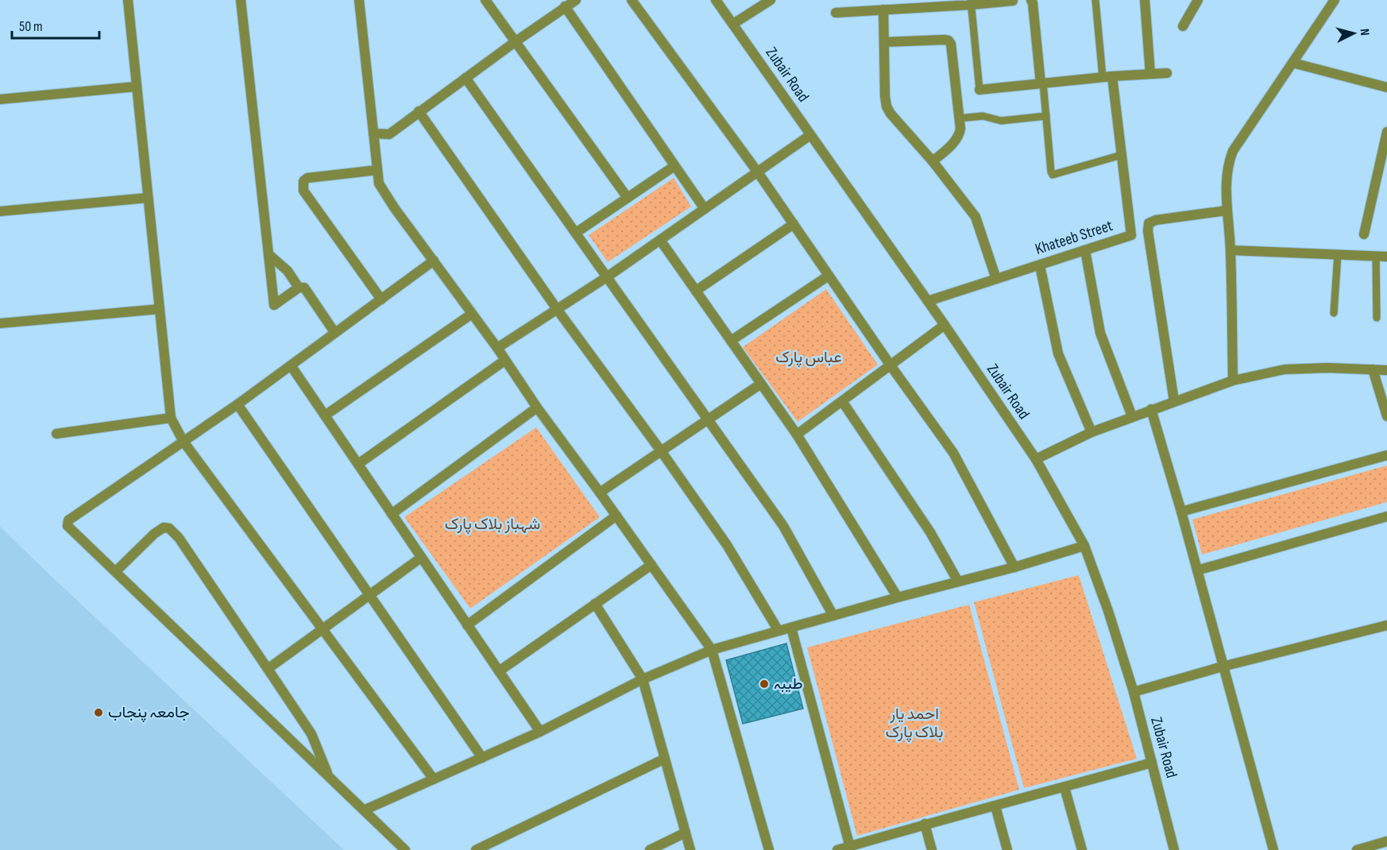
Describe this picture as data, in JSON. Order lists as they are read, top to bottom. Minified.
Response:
{"streets":{"street":["Zubair Road","Khateeb Street"]},"crossings":[["Zubair Road","Khateeb Street"]],"parks":["عباس پارک","شہباز بلاک پارک","احمد یار بلاک پارک"],"places":["طیبہ","جامعہ پنجاب"],"scale_bar":"50 m","north":"right"}
